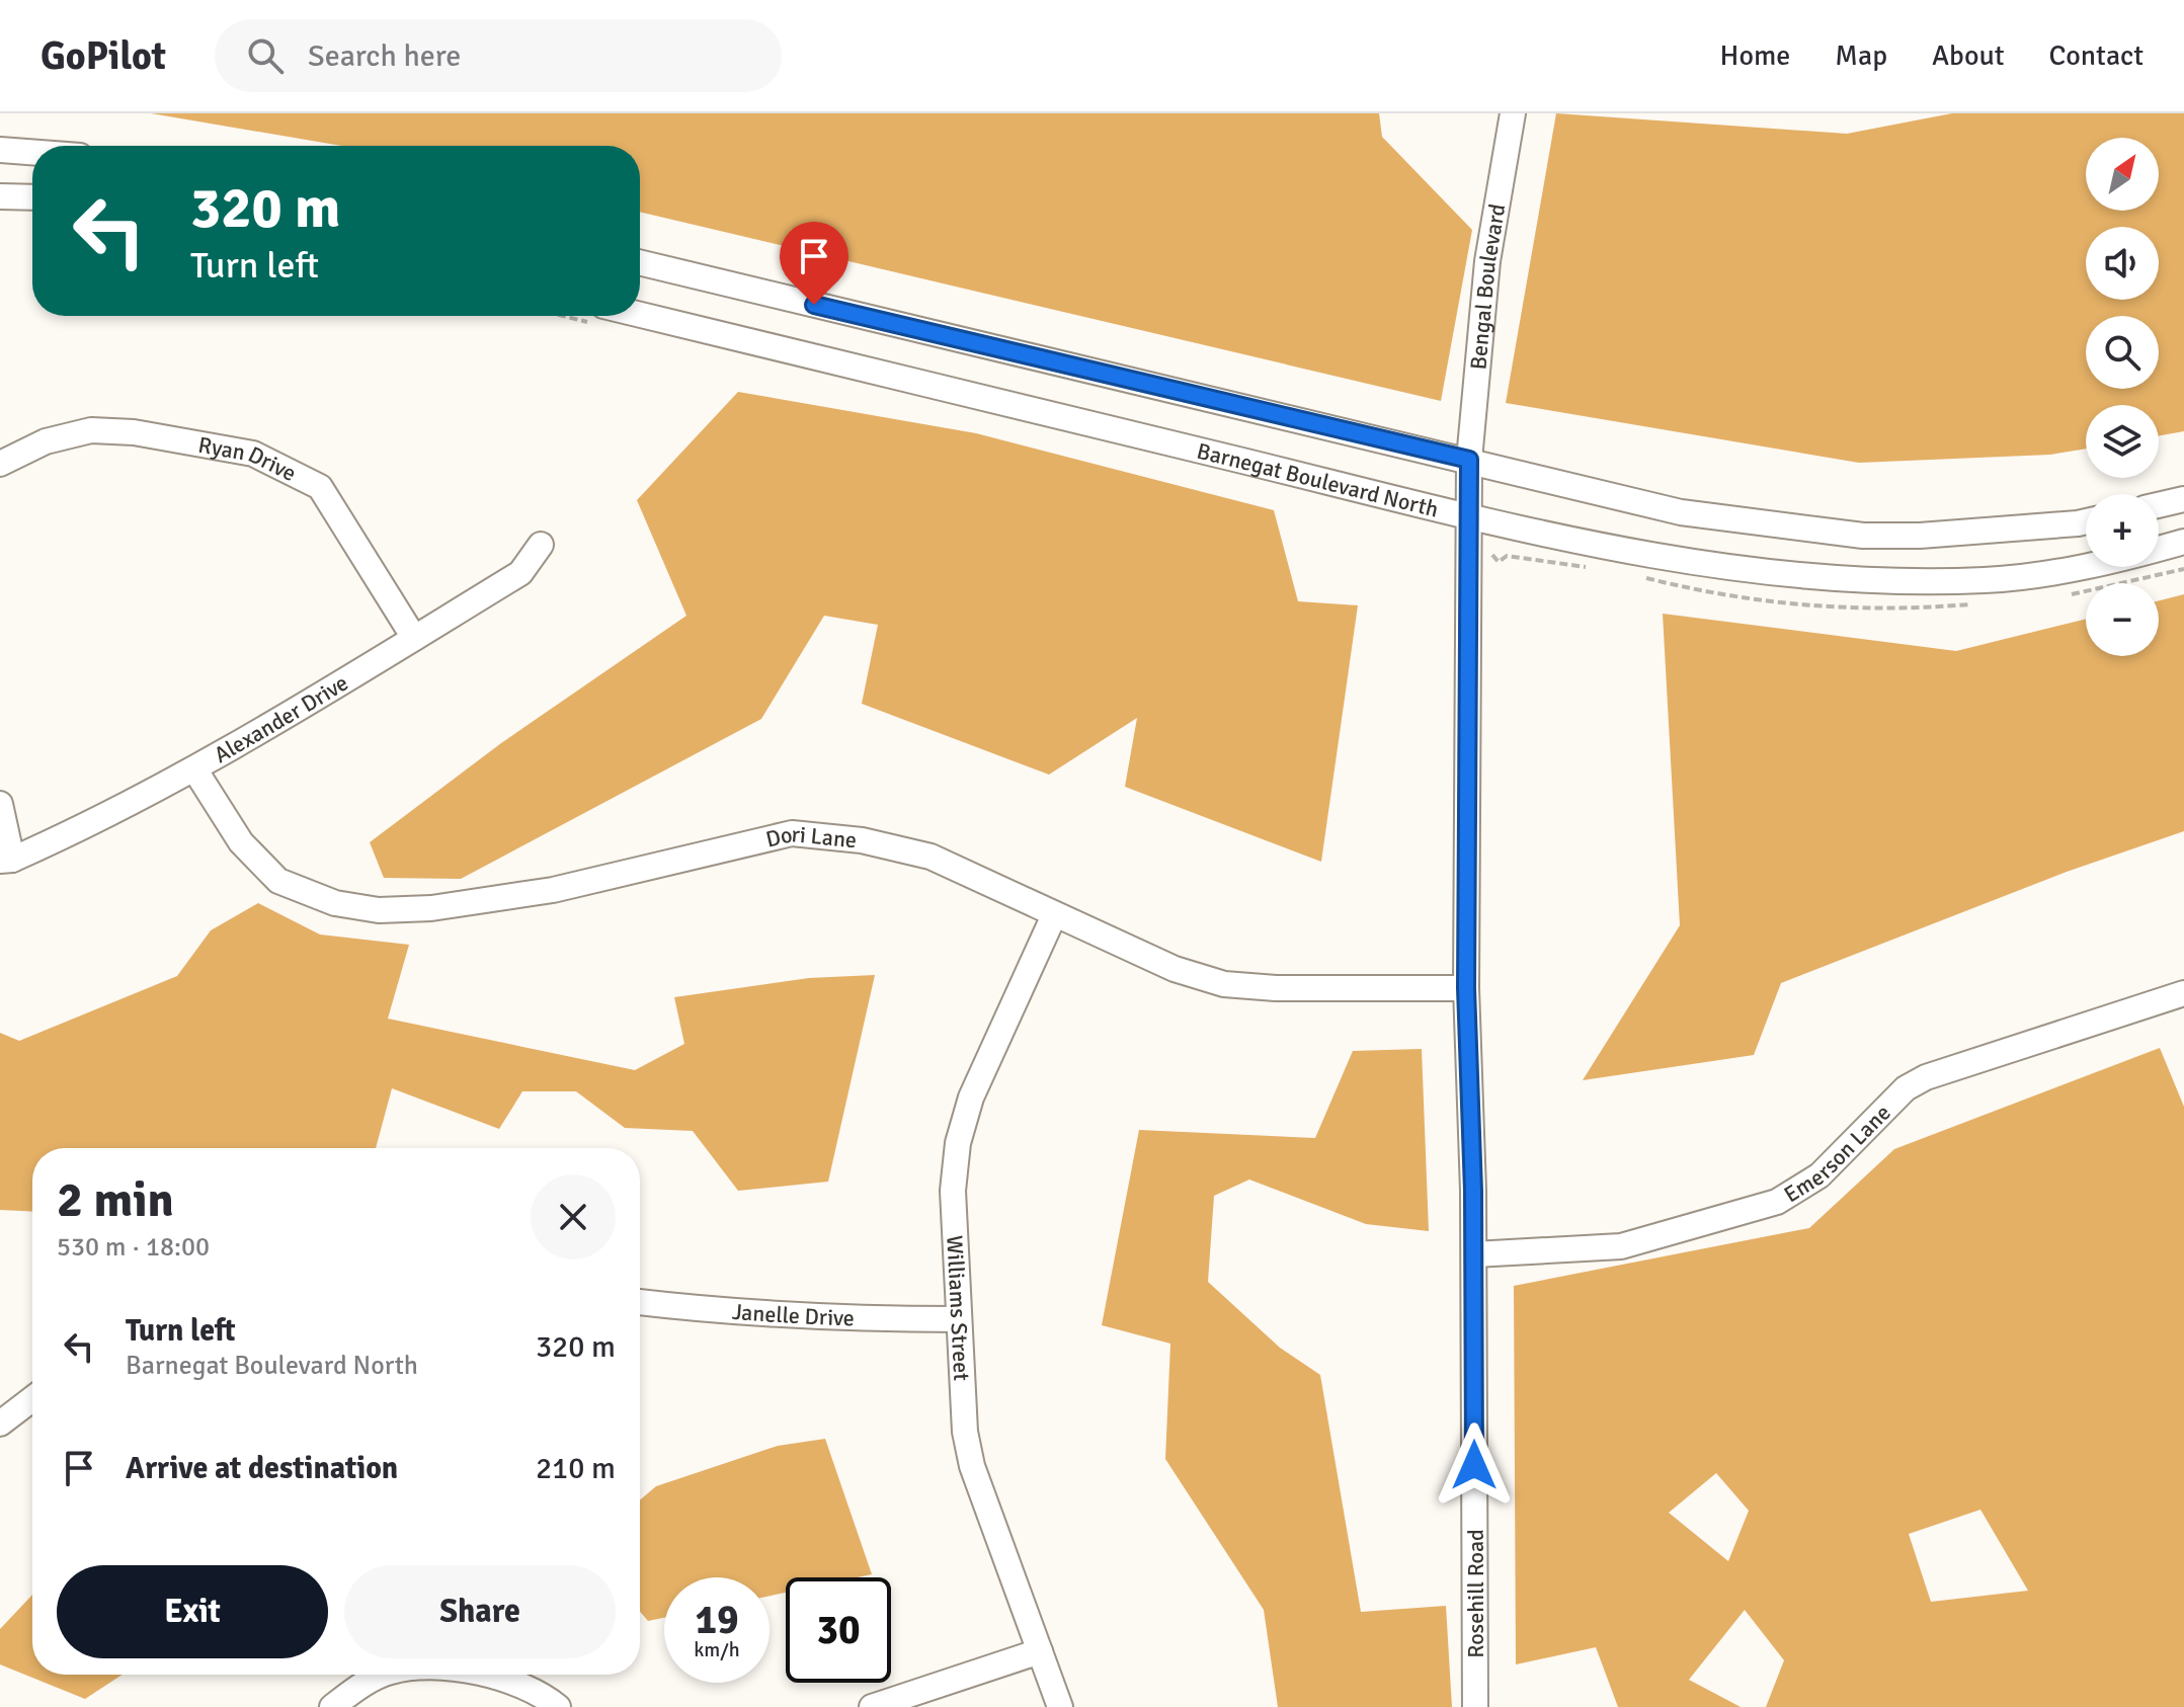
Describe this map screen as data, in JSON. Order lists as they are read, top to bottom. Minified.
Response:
{"streets":{"street":["Bengal Boulevard","Ryan Drive","Barnegat Boulevard North","Alexander Drive","Dori Lane","Emerson Lane","Williams Street","Janelle Drive","Rosehill Road"]},"crossings":[["Bengal Boulevard","Rosehill Road"],["Ryan Drive","Alexander Drive"],["Barnegat Boulevard North","Rosehill Road"],["Alexander Drive","Dori Lane"],["Dori Lane","Williams Street"],["Dori Lane","Rosehill Road"],["Emerson Lane","Rosehill Road"],["Williams Street","Janelle Drive"]],"north":"top right","page":{"header":"GoPilot","search":"Search here","nav":["Home","Map","About","Contact"],"map_buttons":["+","−"],"turn":["320 m","Turn left"],"heading":["2 min","530 m · 18:00"],"list":[{"name":"Turn left","note":"Barnegat Boulevard North","value":"320 m"},{"name":"Arrive at destination","value":"210 m"}],"buttons":["Exit","Share"],"speed":"19 km/h","limit":"30"}}
